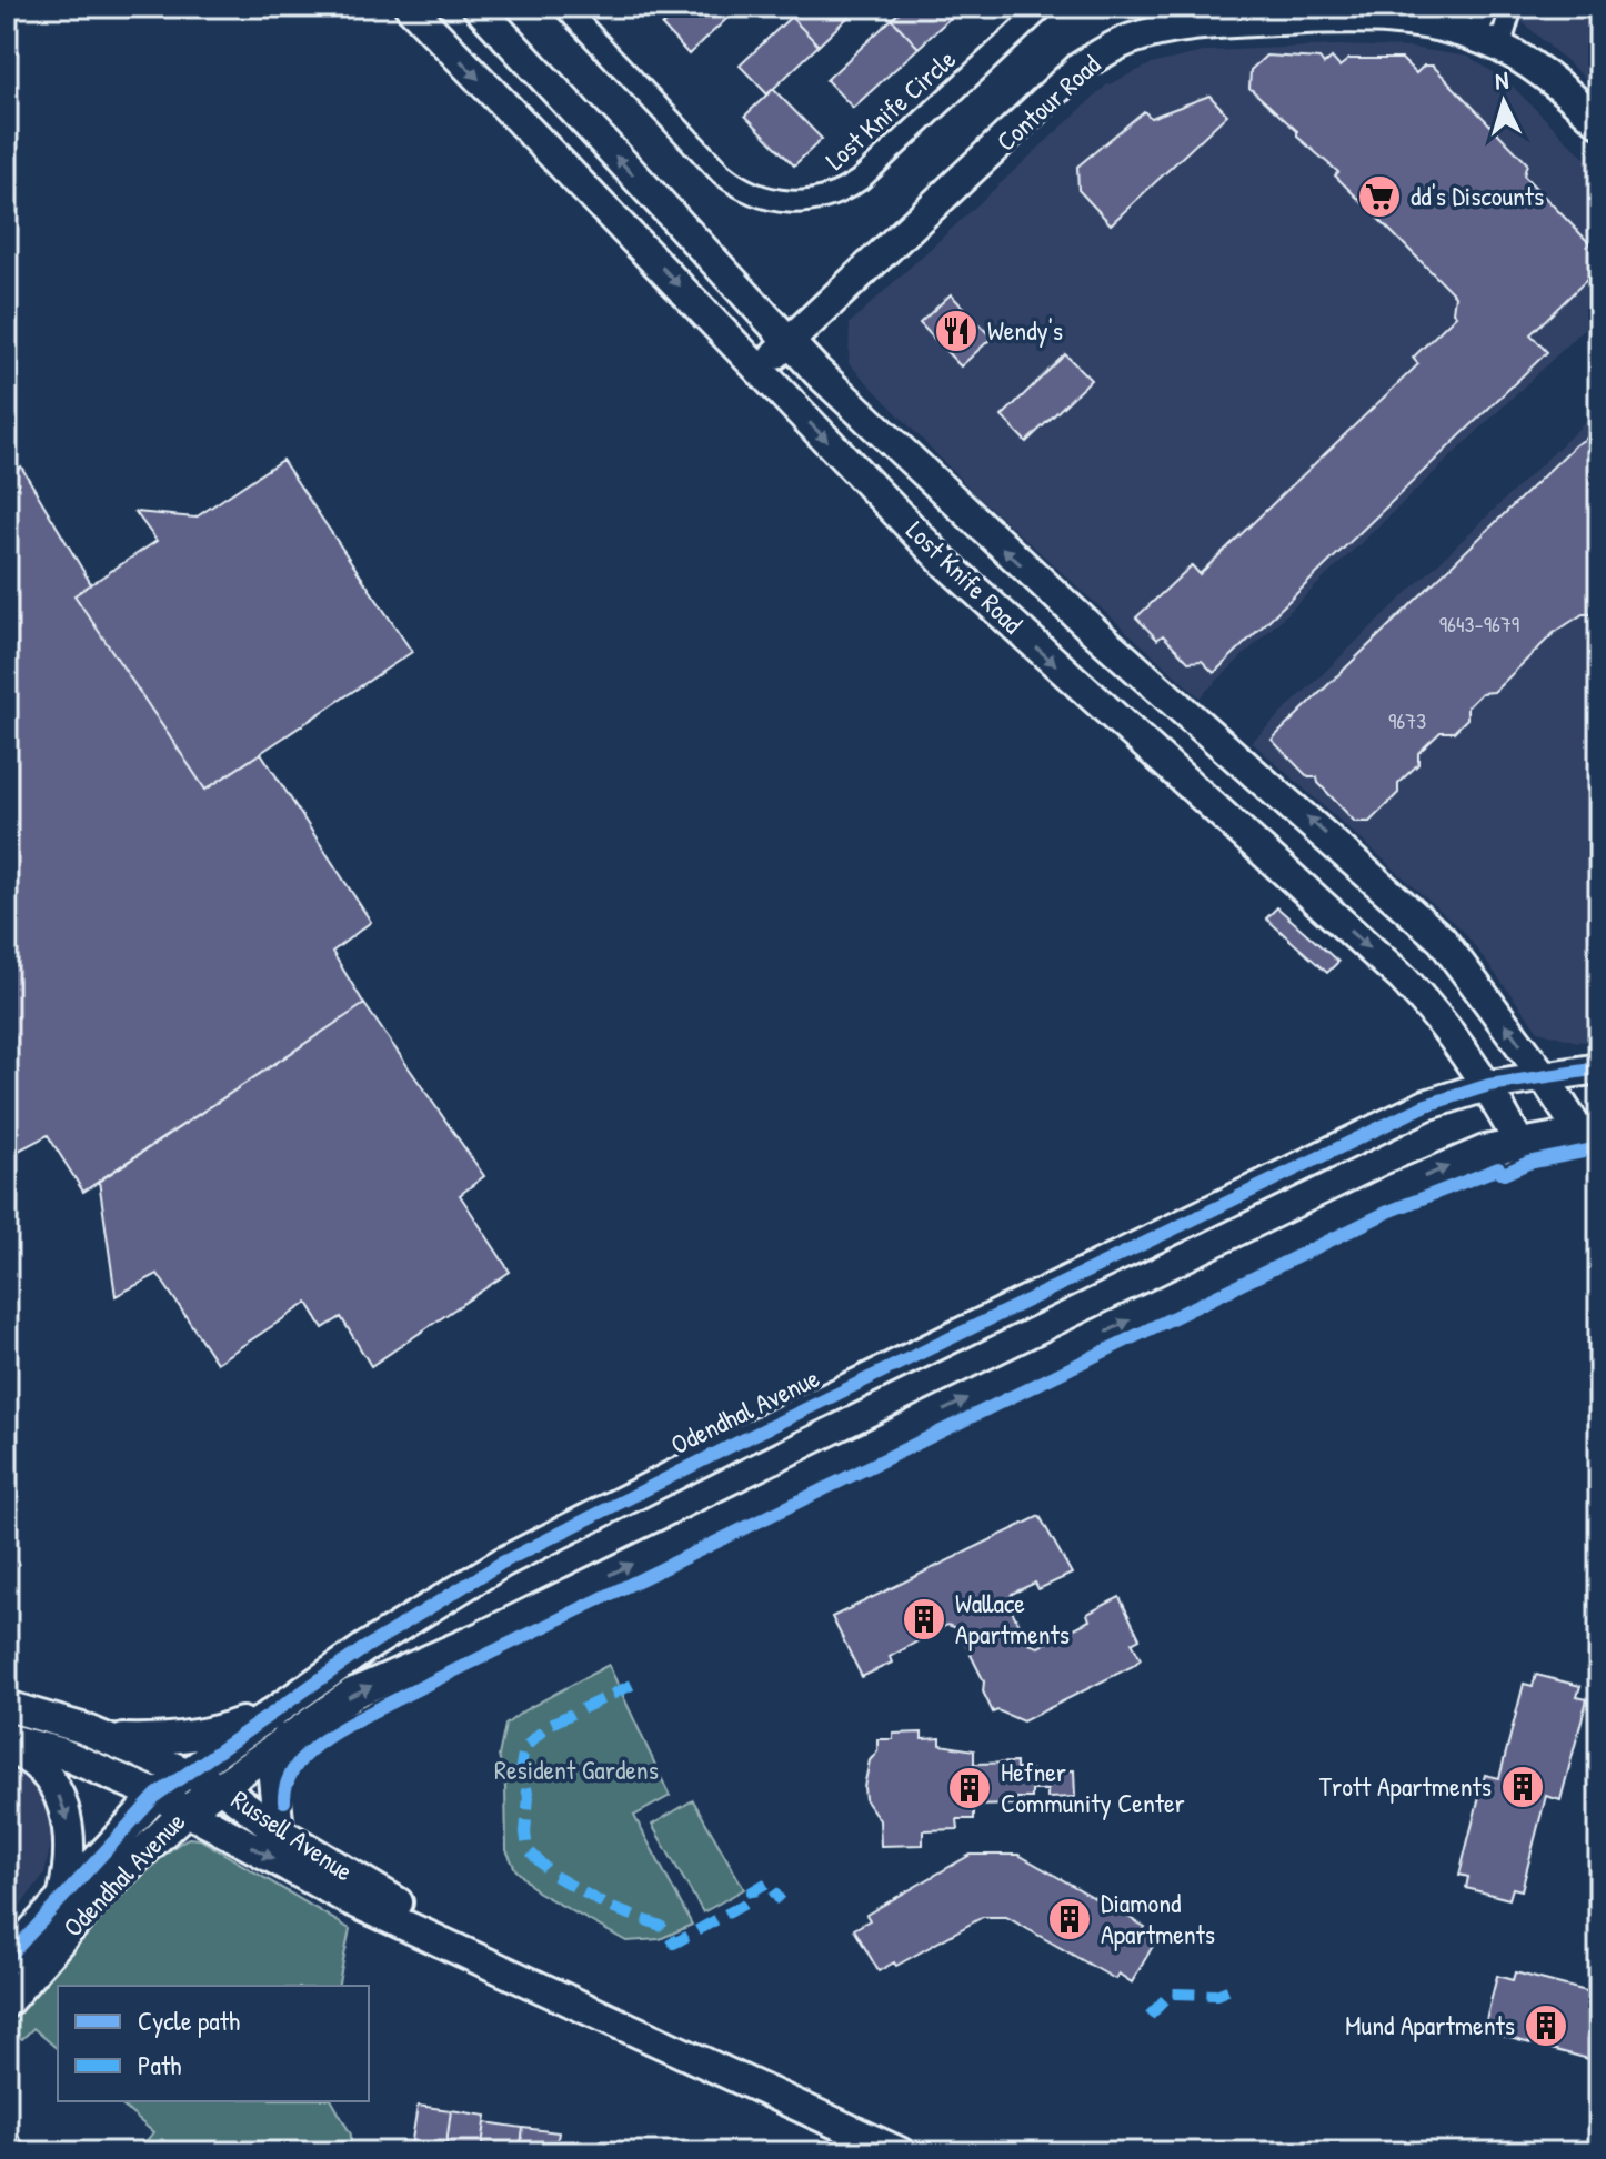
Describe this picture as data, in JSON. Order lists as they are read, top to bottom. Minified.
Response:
{"streets":{"street":["Contour Road","Lost Knife Circle","Lost Knife Road","Odendhal Avenue","Russell Avenue"]},"crossings":[["Contour Road","Lost Knife Road"],["Lost Knife Road","Odendhal Avenue"],["Odendhal Avenue","Russell Avenue"]],"parks":["Resident Gardens"],"places":{"supermarket":["dd's Discounts"],"restaurant":["Wendy's"],"building":["Wallace Apartments","Trott Apartments","Hefner Community Center","Diamond Apartments","Mund Apartments"]},"house_numbers":["9643-9679","9673"],"legend":["Cycle path","Path"],"north":"top"}
